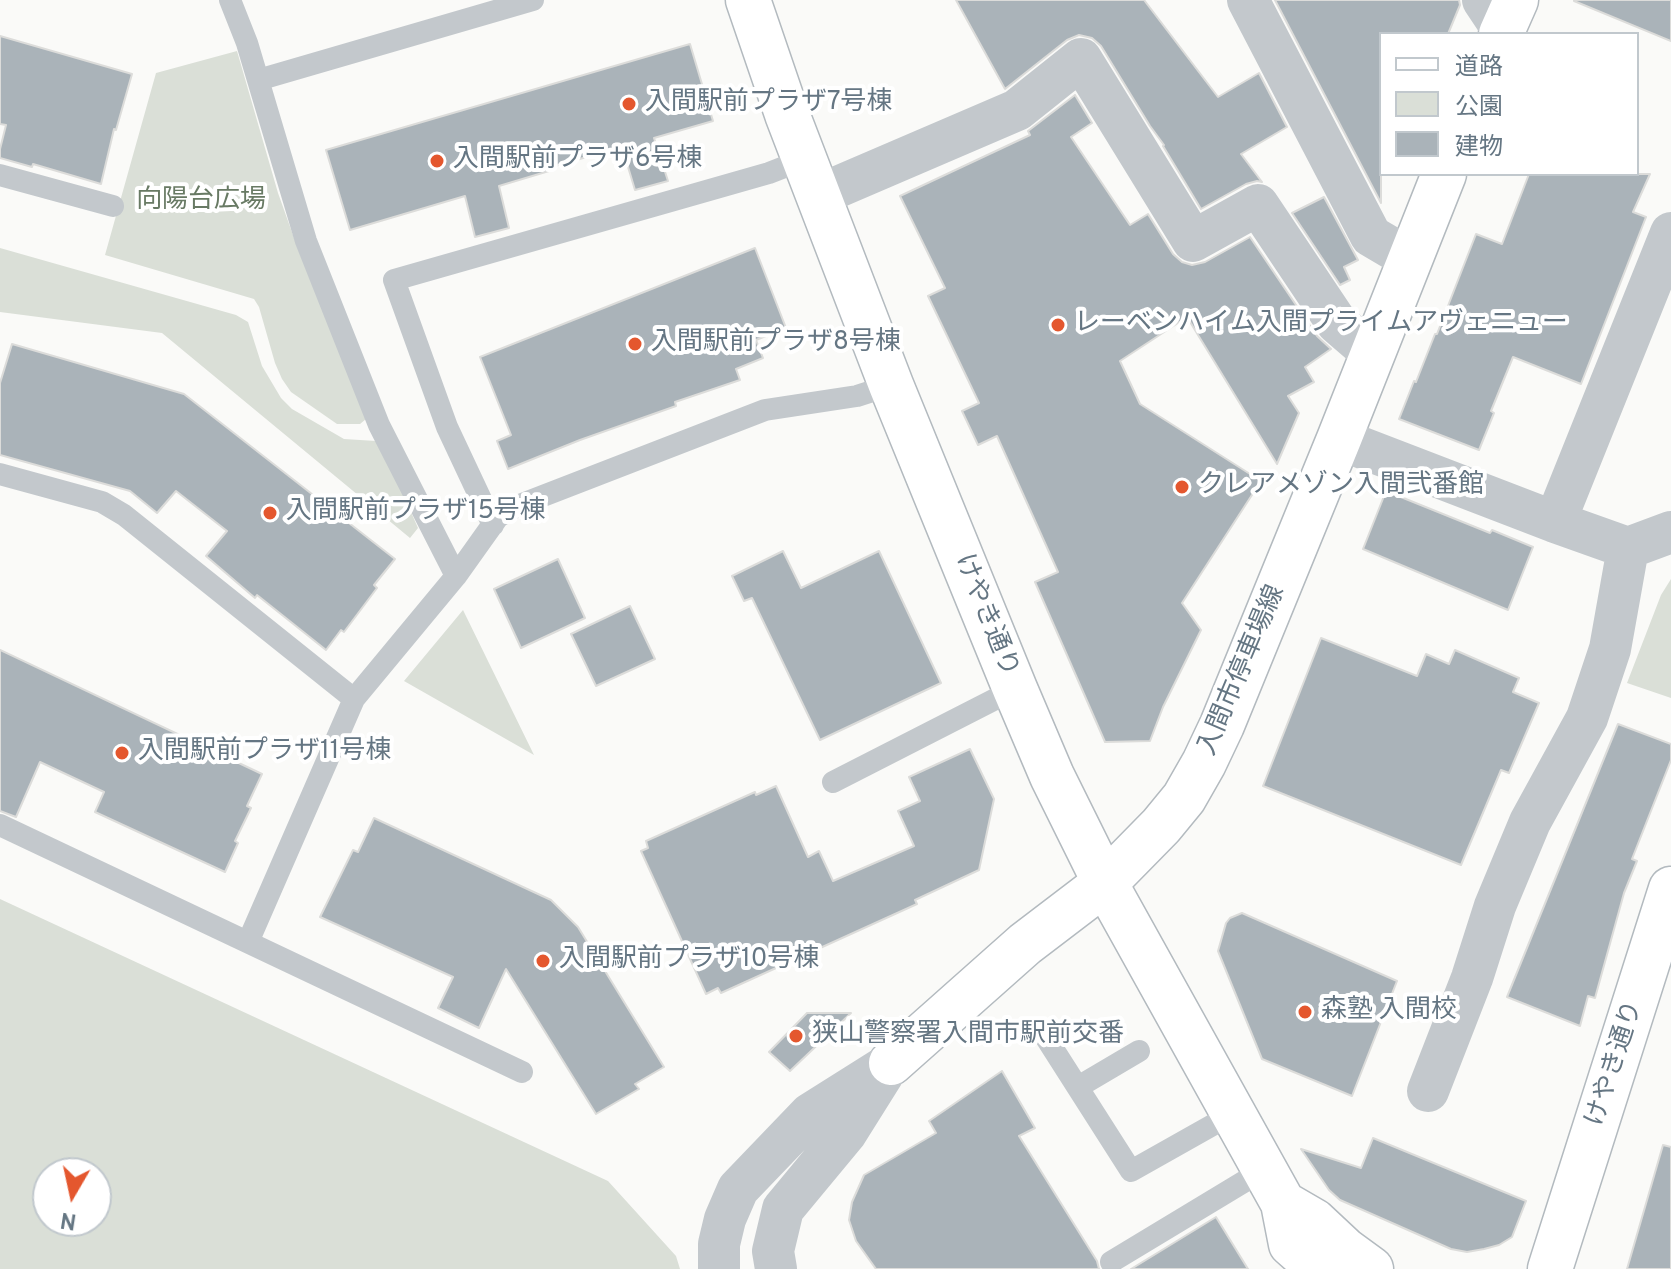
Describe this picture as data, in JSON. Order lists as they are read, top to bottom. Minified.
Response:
{"streets":{"street":["けやき通り","入間市停車場線"]},"crossings":[["けやき通り","入間市停車場線"]],"parks":["向陽台広場"],"places":["入間駅前プラザ7号棟","入間駅前プラザ6号棟","レーベンハイム入間プライムアヴェニュー","入間駅前プラザ8号棟","クレアメゾン入間弐番館","入間駅前プラザ15号棟","入間駅前プラザ11号棟","入間駅前プラザ10号棟","森塾 入間校","狭山警察署入間市駅前交番"],"legend":["道路","公園","建物"],"north":"bottom"}
